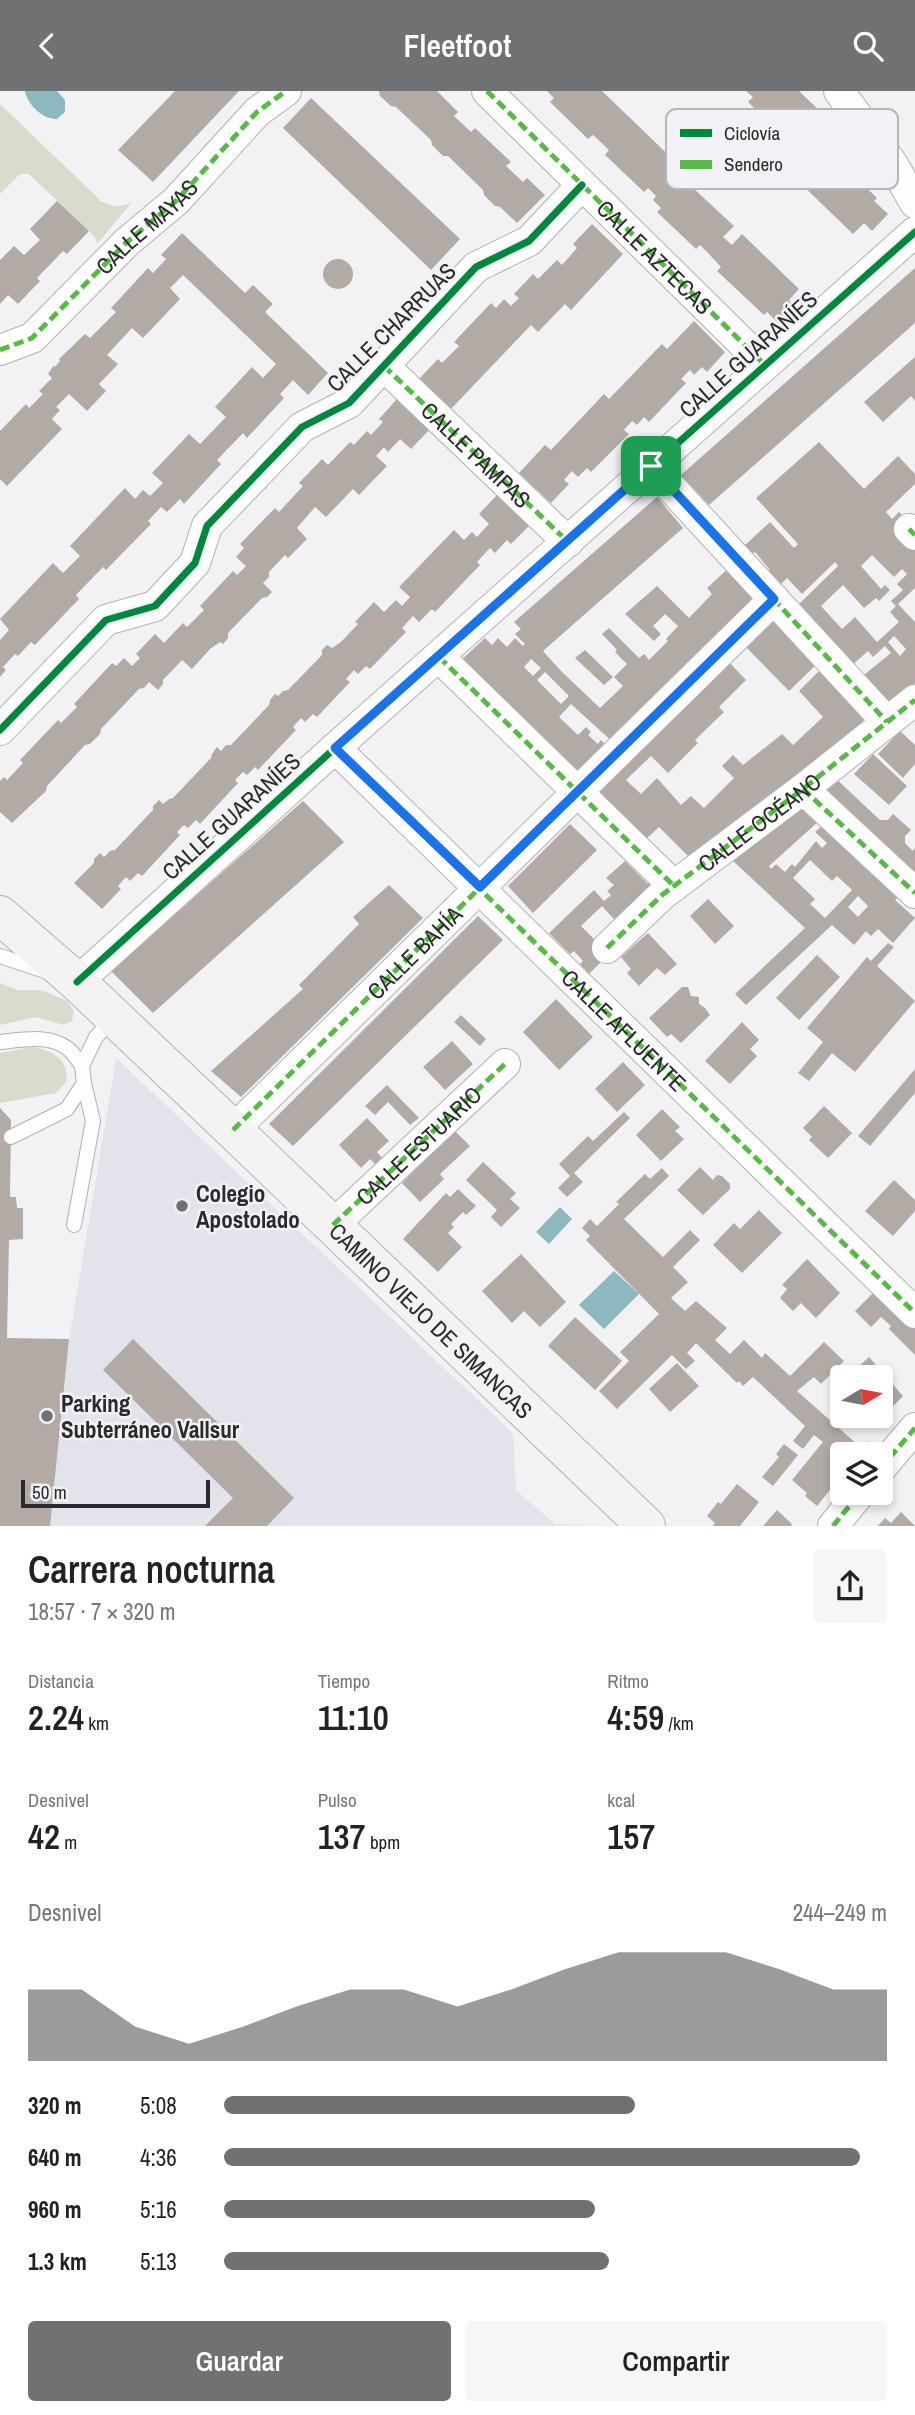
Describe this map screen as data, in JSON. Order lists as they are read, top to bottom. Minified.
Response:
{"streets":{"main road":["CAMINO VIEJO DE SIMANCAS"],"street":["CALLE MAYAS","CALLE AZTECAS","CALLE CHARRUAS","CALLE GUARANÍES","CALLE PAMPAS","CALLE OCÉANO","CALLE BAHÍA","CALLE AFLUENTE","CALLE ESTUARIO"]},"crossings":[["CALLE AZTECAS","CALLE CHARRUAS"],["CALLE AZTECAS","CALLE GUARANÍES"],["CALLE CHARRUAS","CALLE PAMPAS"],["CALLE GUARANÍES","CALLE PAMPAS"],["CALLE GUARANÍES","CALLE AFLUENTE"],["CALLE GUARANÍES","CAMINO VIEJO DE SIMANCAS"],["CALLE BAHÍA","CALLE AFLUENTE"],["CALLE BAHÍA","CAMINO VIEJO DE SIMANCAS"],["CALLE ESTUARIO","CAMINO VIEJO DE SIMANCAS"]],"places":["Colegio Apostolado","Parking Subterráneo Vallsur"],"legend":["Ciclovía","Sendero"],"scale_bar":"50 m","north":"right","page":{"header":"Fleetfoot","scale":"50 m","heading":["Carrera nocturna","18:57 · 7 × 320 m"],"stats":[["Distancia","2.24 km"],["Tiempo","11:10"],["Ritmo","4:59 /km"],["Desnivel","42 m"],["Pulso","137 bpm"],["kcal","157"]],"chart":["Desnivel","244–249 m"],"list":[{"name":"320 m","note":"5:08"},{"name":"640 m","note":"4:36"},{"name":"960 m","note":"5:16"},{"name":"1.3 km","note":"5:13"}],"buttons":["Guardar","Compartir"]}}
